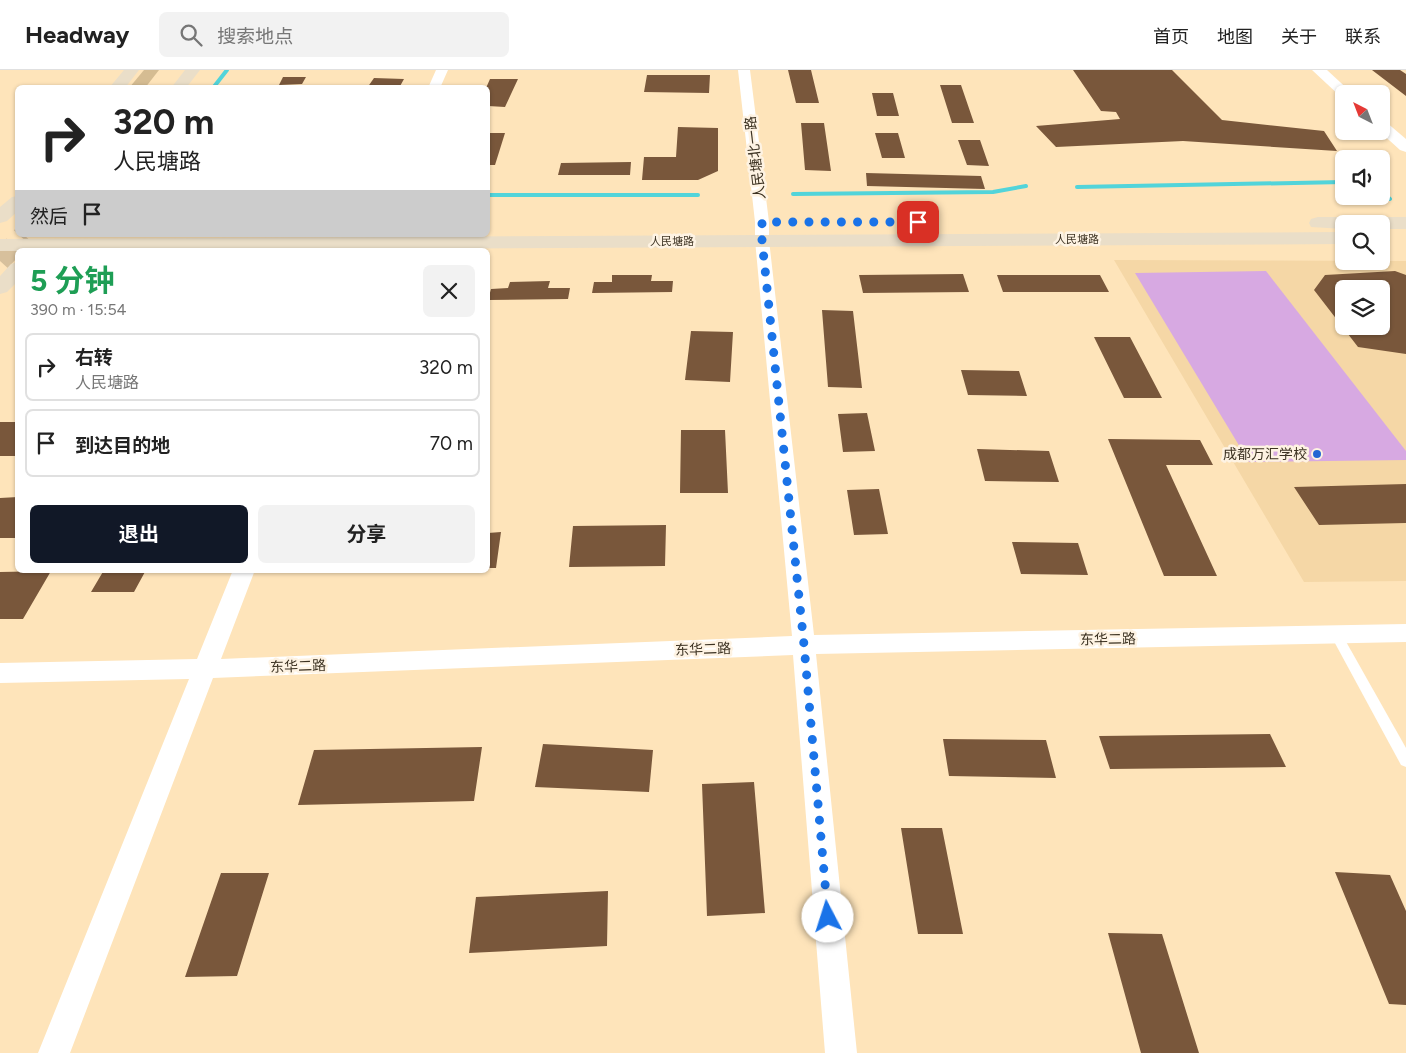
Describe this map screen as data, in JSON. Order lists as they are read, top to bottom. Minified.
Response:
{"streets":{"main road":["人民塘路"],"street":["人民塘北一路","东华二路"]},"crossings":[["人民塘北一路","人民塘路"],["人民塘北一路","东华二路"]],"places":["成都万汇学校"],"north":"top left","page":{"header":"Headway","search":"搜索地点","nav":["首页","地图","关于","联系"],"turn":["320 m","人民塘路"],"then":"然后","heading":["5 分钟","390 m · 15:54"],"list":[{"name":"右转","note":"人民塘路","value":"320 m"},{"name":"到达目的地","value":"70 m"}],"buttons":["退出","分享"]}}
